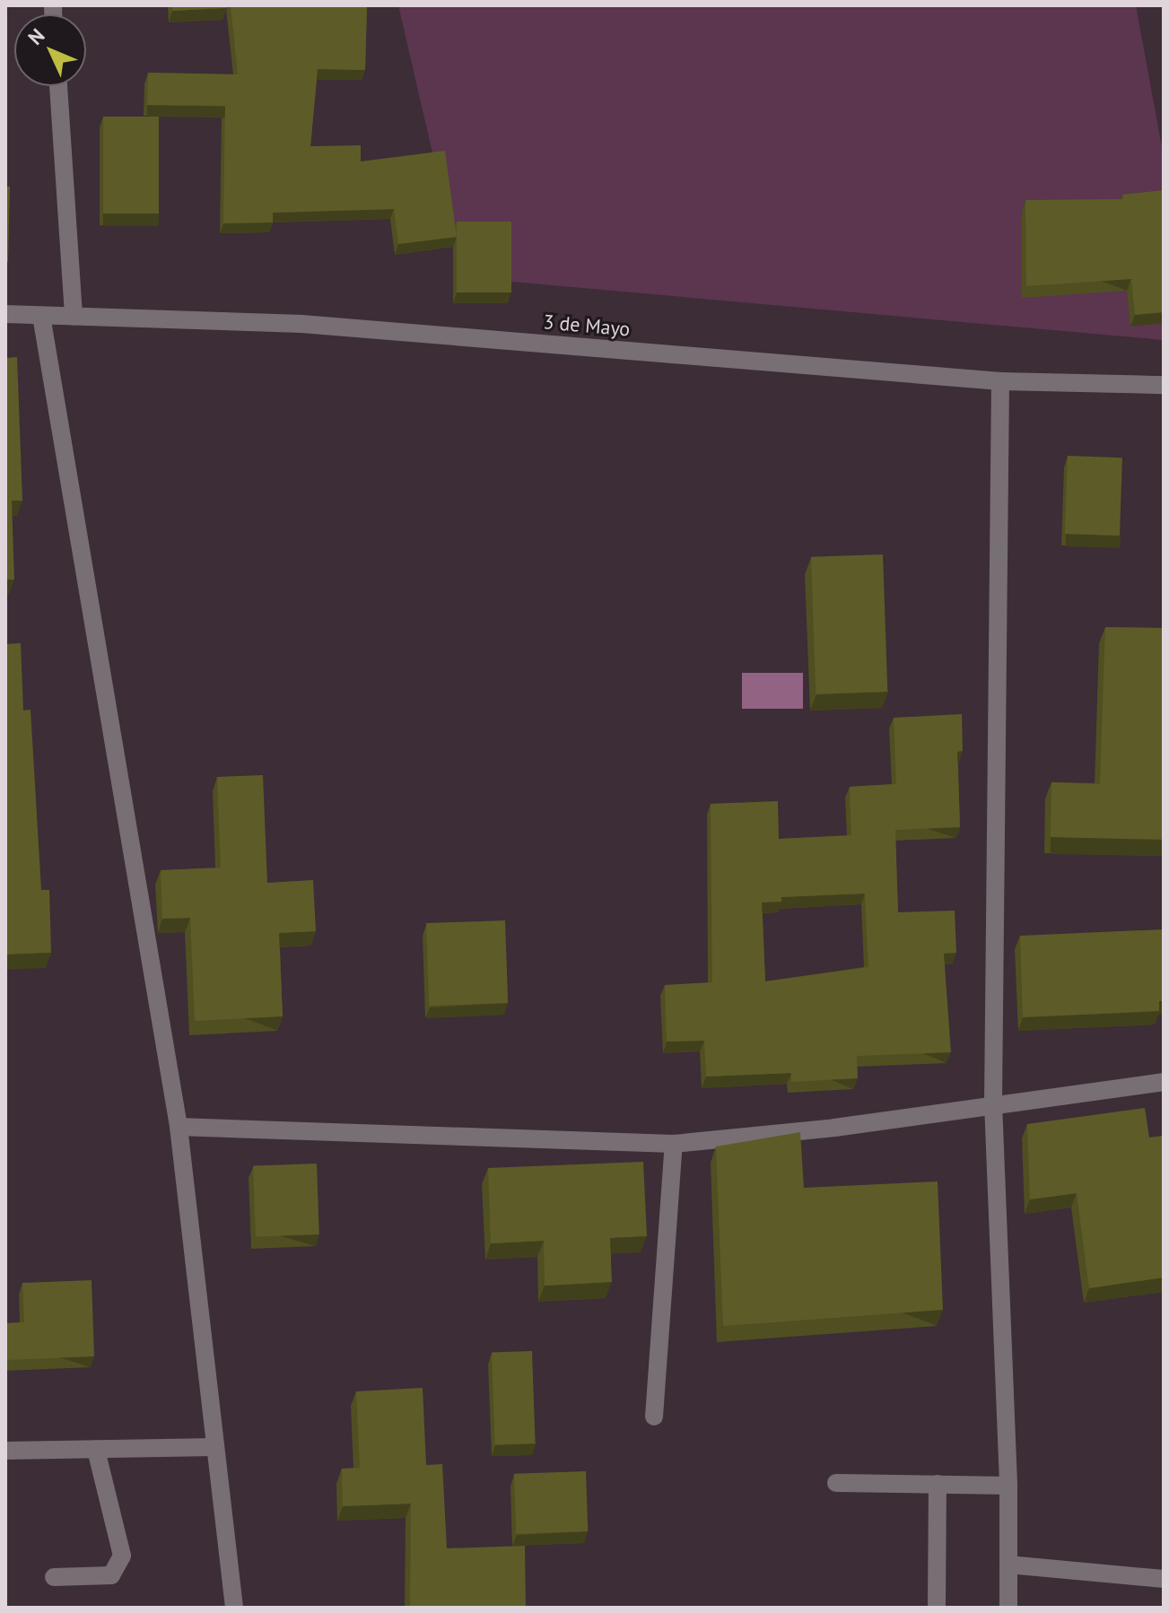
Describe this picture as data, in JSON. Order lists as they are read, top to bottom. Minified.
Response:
{"streets":{"street":["3 de Mayo"]},"north":"top left"}
